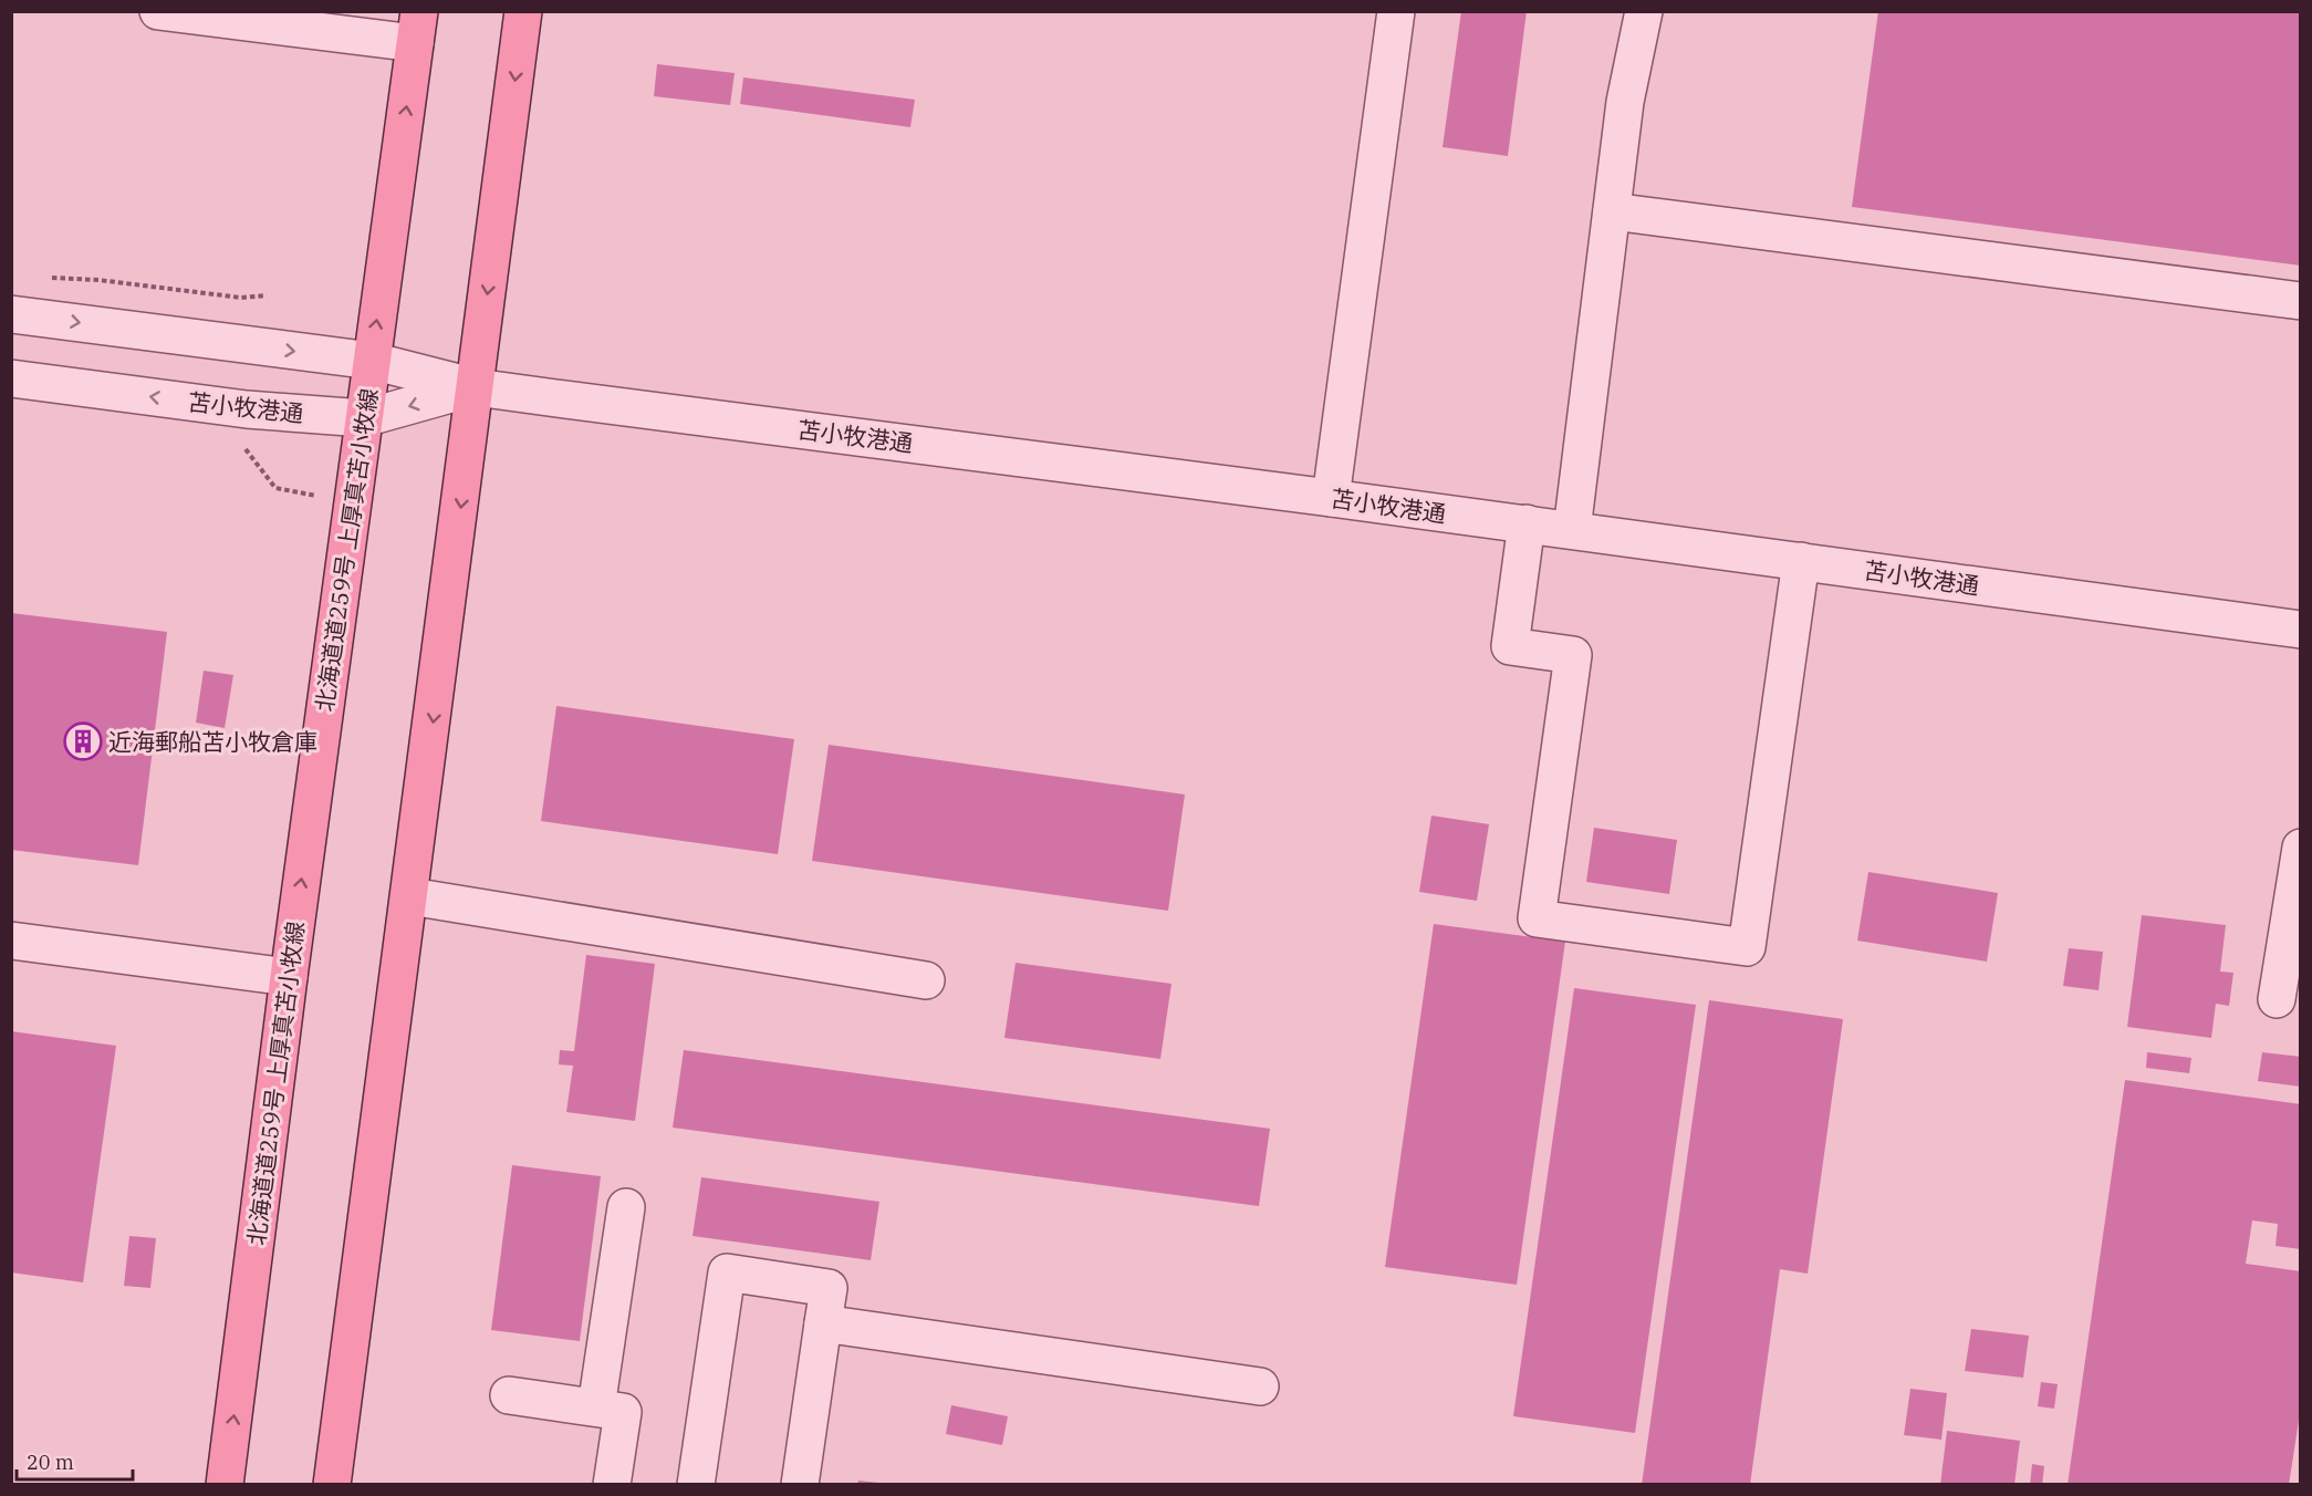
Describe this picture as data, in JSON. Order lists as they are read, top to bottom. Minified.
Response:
{"streets":{"main road":["北海道道259号 上厚真苫小牧線"],"street":["苫小牧港通"]},"crossings":[["苫小牧港通","北海道道259号 上厚真苫小牧線"]],"places":{"building":["近海郵船苫小牧倉庫"]},"scale_bar":"20 m"}
